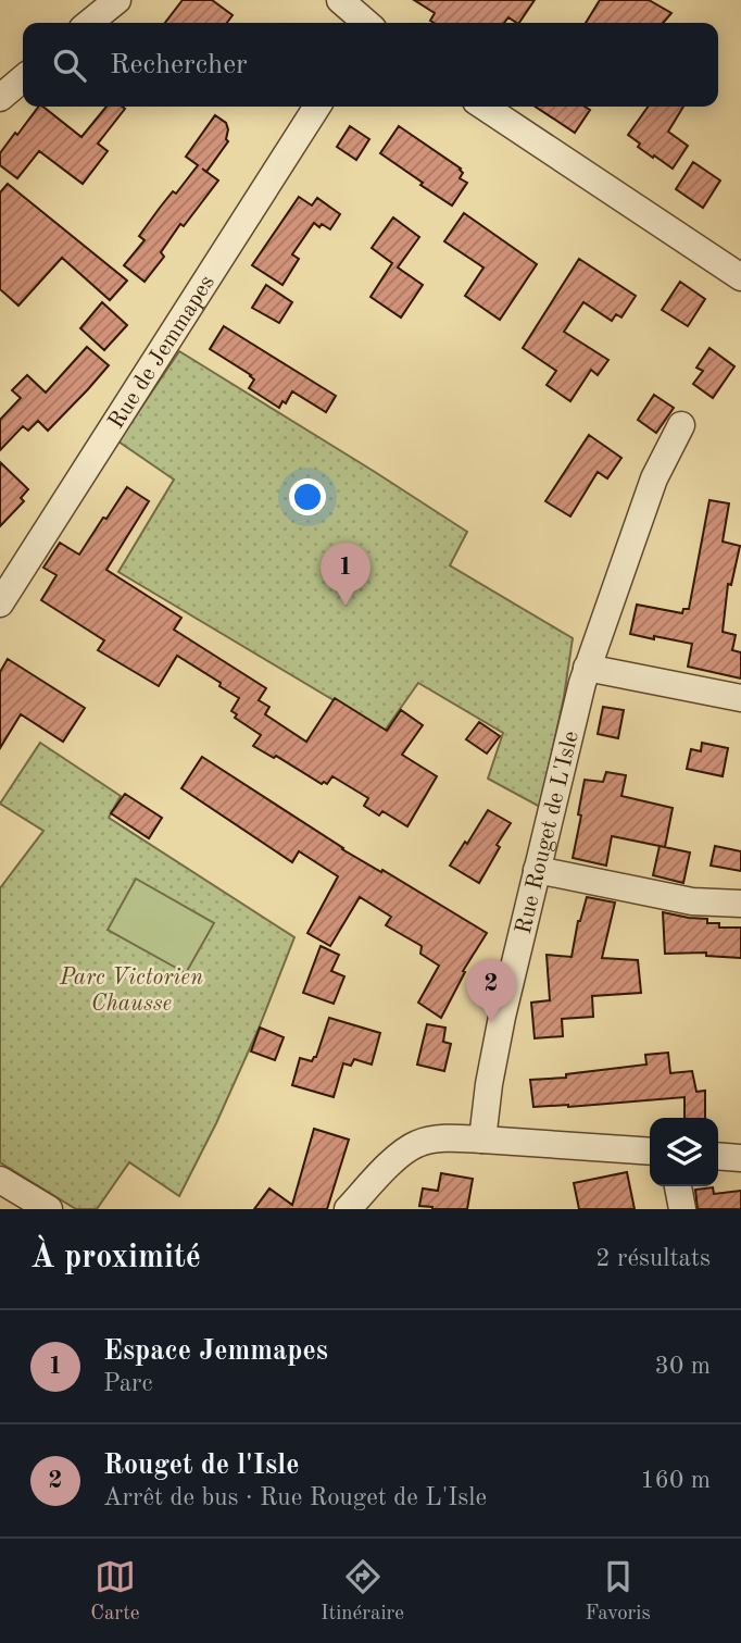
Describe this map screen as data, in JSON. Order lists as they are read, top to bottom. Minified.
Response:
{"streets":{"street":["Rue de Jemmapes","Rue Rouget de L'Isle"]},"parks":["Parc Victorien Chausse"],"page":{"search":"Rechercher","pins":["1","2"],"heading":["À proximité","2 résultats"],"list":[{"mark":"1","name":"Espace Jemmapes","note":"Parc","value":"30 m"},{"mark":"2","name":"Rouget de l'Isle","note":"Arrêt de bus · Rue Rouget de L'Isle","value":"160 m"}],"nav":["Carte","Itinéraire","Favoris"]}}
